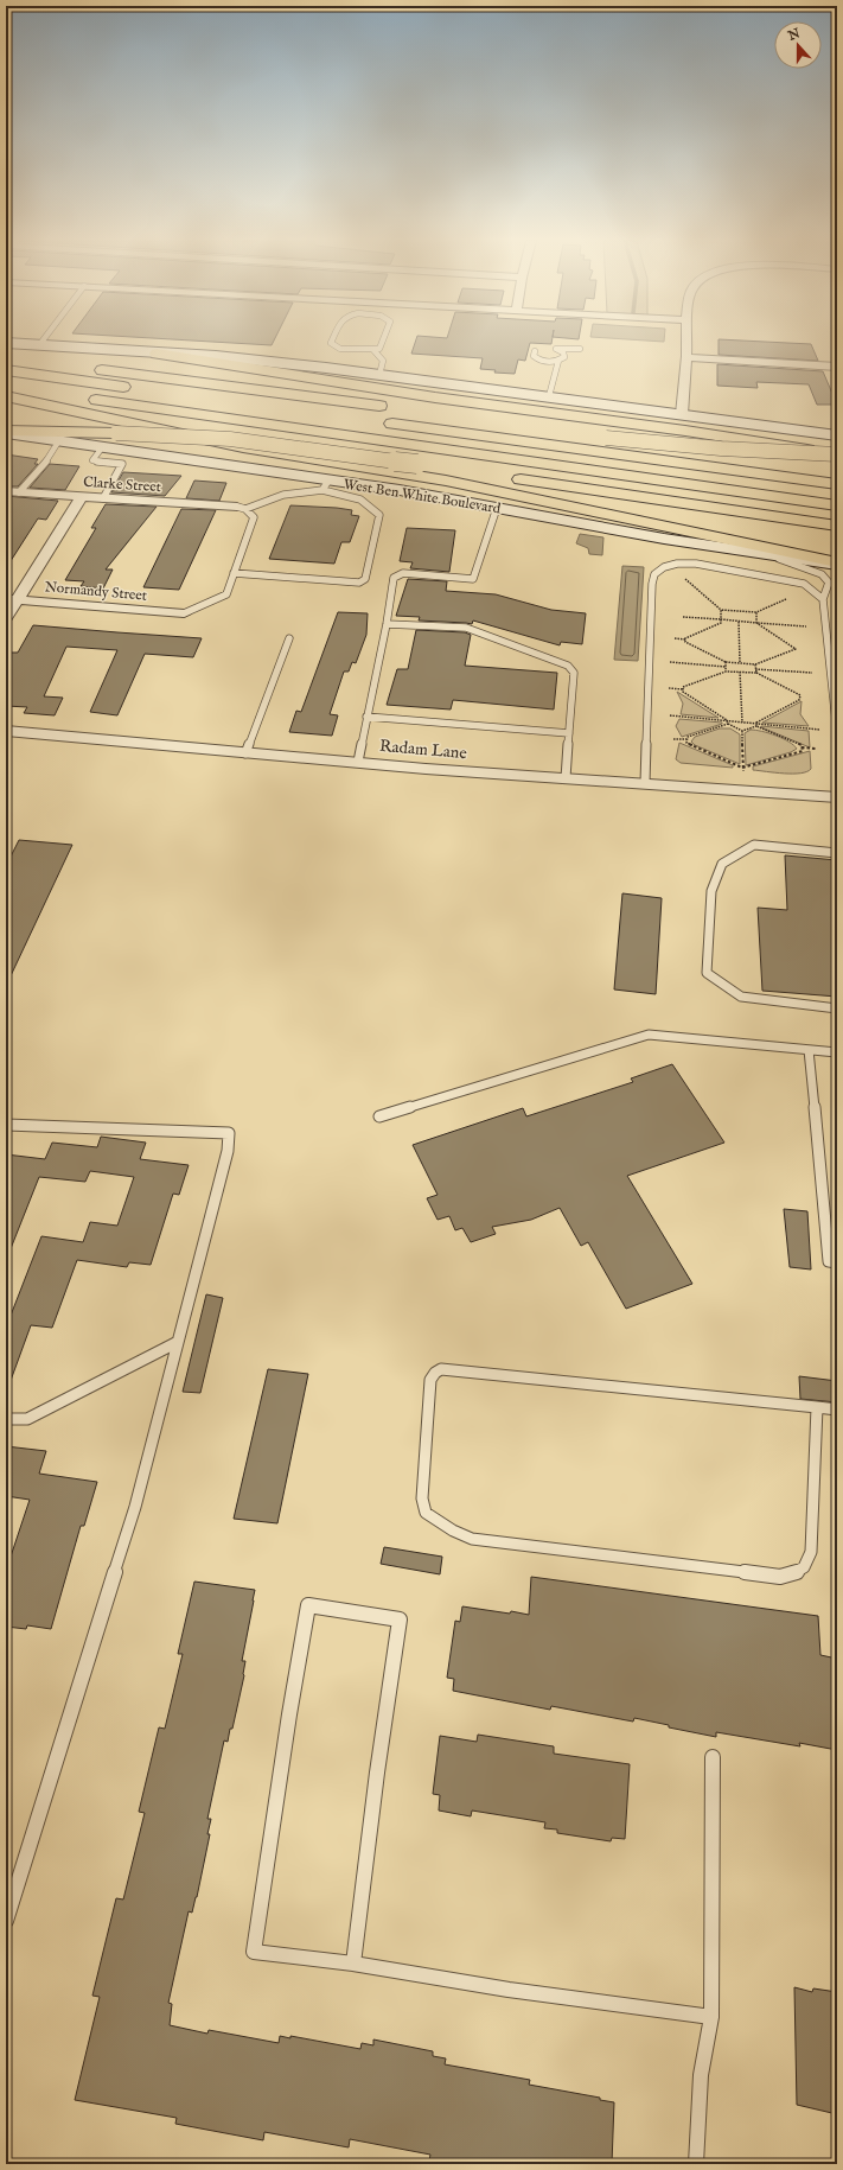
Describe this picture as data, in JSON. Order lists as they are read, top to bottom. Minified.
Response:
{"streets":{"main road":["West Ben White Boulevard"],"street":["Clarke Street","Normandy Street","Radam Lane"]},"north":"top"}
